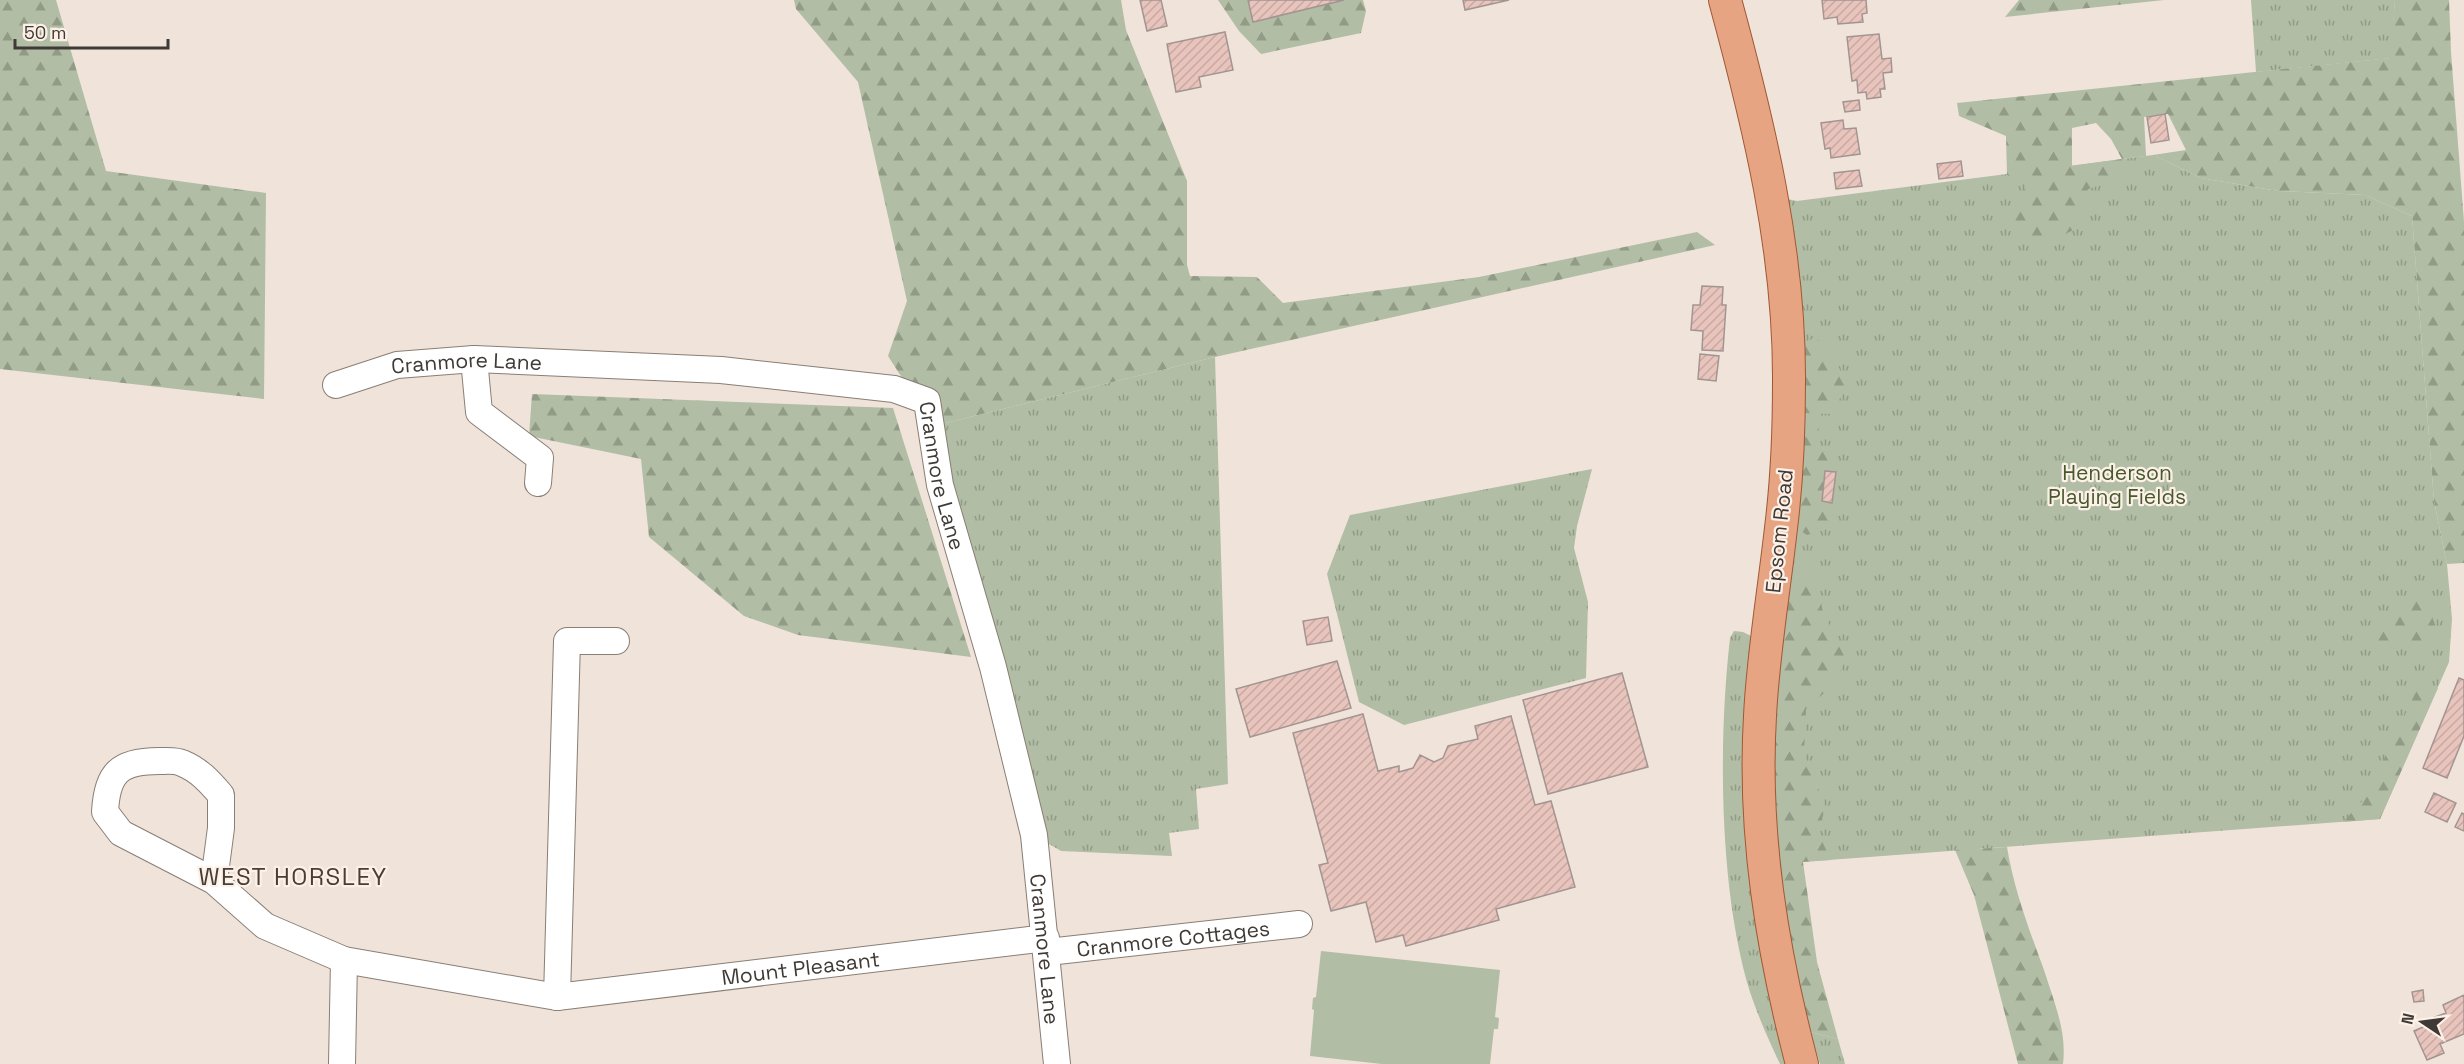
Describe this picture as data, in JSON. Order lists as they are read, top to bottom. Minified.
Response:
{"streets":{"main road":["Epsom Road"],"street":["Cranmore Lane","Cranmore Cottages","Mount Pleasant"]},"crossings":[["Cranmore Lane","Cranmore Cottages"],["Cranmore Lane","Mount Pleasant"],["Cranmore Cottages","Mount Pleasant"]],"districts":["WEST HORSLEY"],"parks":["Henderson Playing Fields"],"scale_bar":"50 m","north":"left"}
